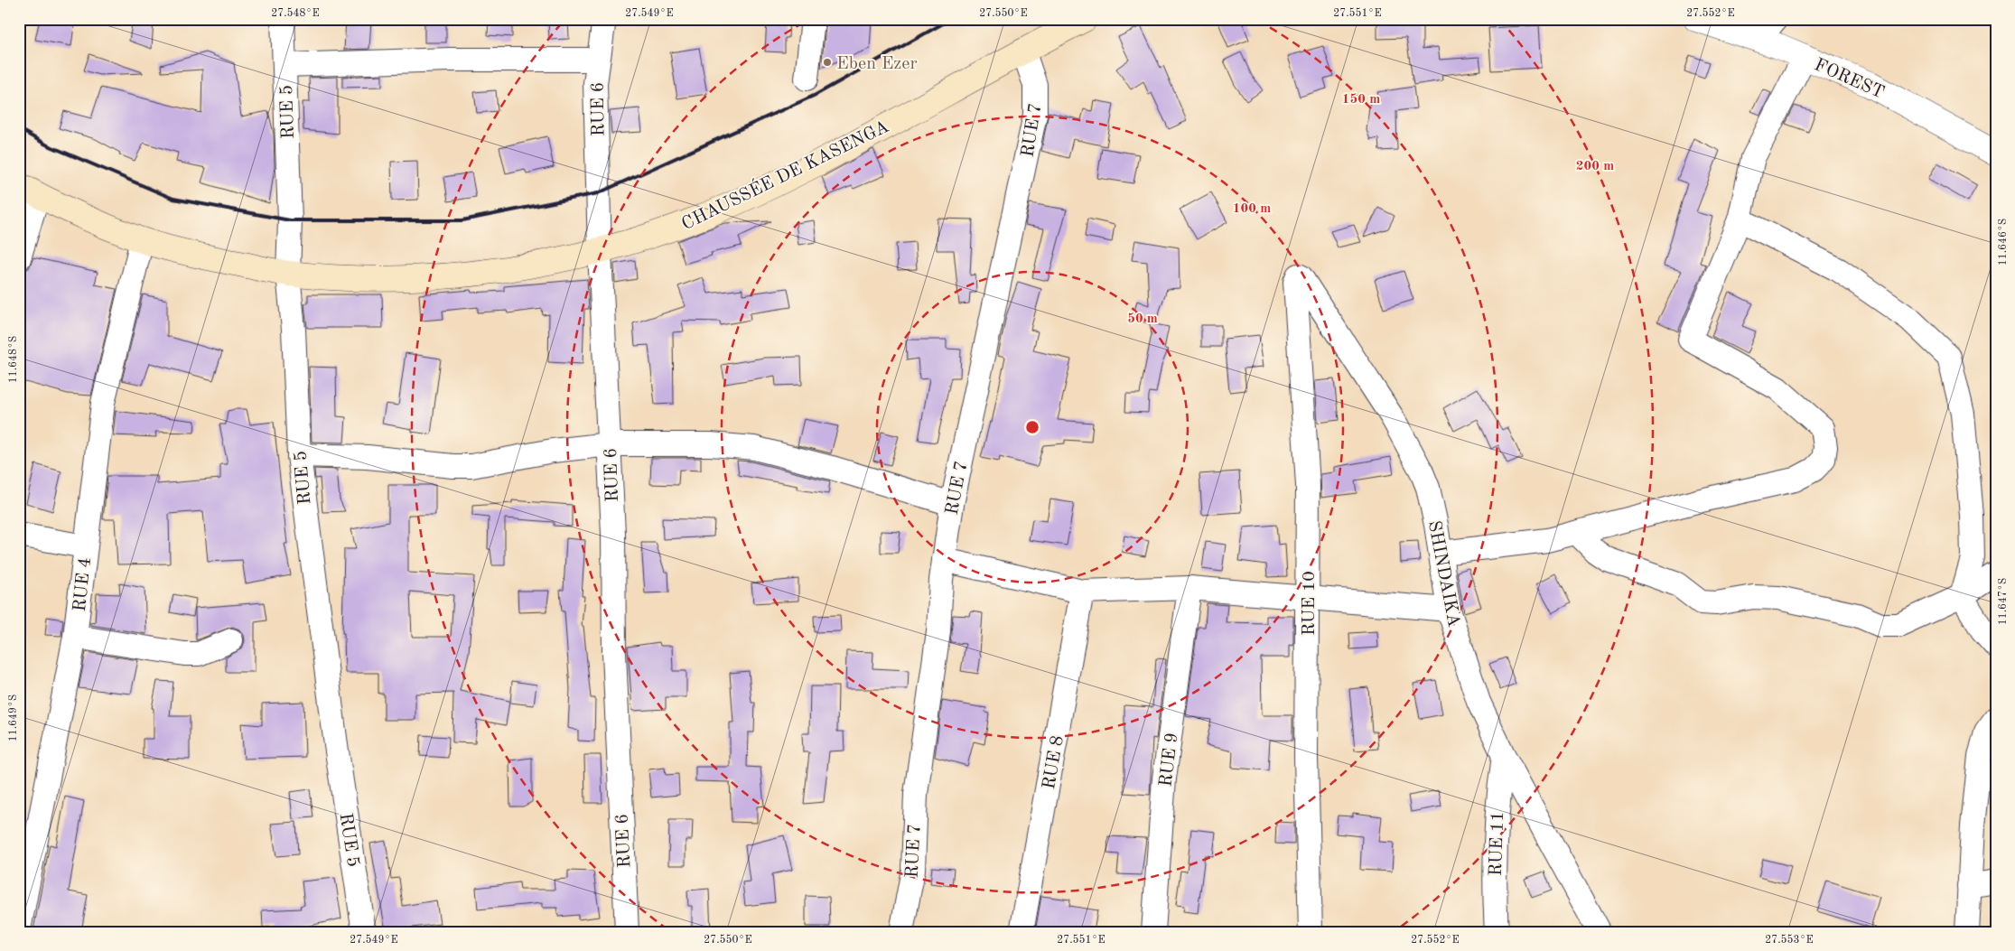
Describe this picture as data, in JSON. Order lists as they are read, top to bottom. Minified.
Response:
{"streets":{"main road":["CHAUSSÉE DE KASENGA"],"street":["FOREST","RUE 6","RUE 5","RUE 7","SHINDAIKA","RUE 4","RUE 10","RUE 9","RUE 8","RUE 11"]},"crossings":[["RUE 6","CHAUSSÉE DE KASENGA"],["RUE 5","CHAUSSÉE DE KASENGA"],["RUE 7","CHAUSSÉE DE KASENGA"],["CHAUSSÉE DE KASENGA","RUE 4"],["SHINDAIKA","RUE 10"],["SHINDAIKA","RUE 11"]],"places":["Eben Ezer"],"coordinates":["27.548°E","27.549°E","27.550°E","27.551°E","27.552°E","11.646°S","11.648°S","11.647°S","11.649°S","27.553°E"],"rings":["150 m","200 m","100 m","50 m"]}
